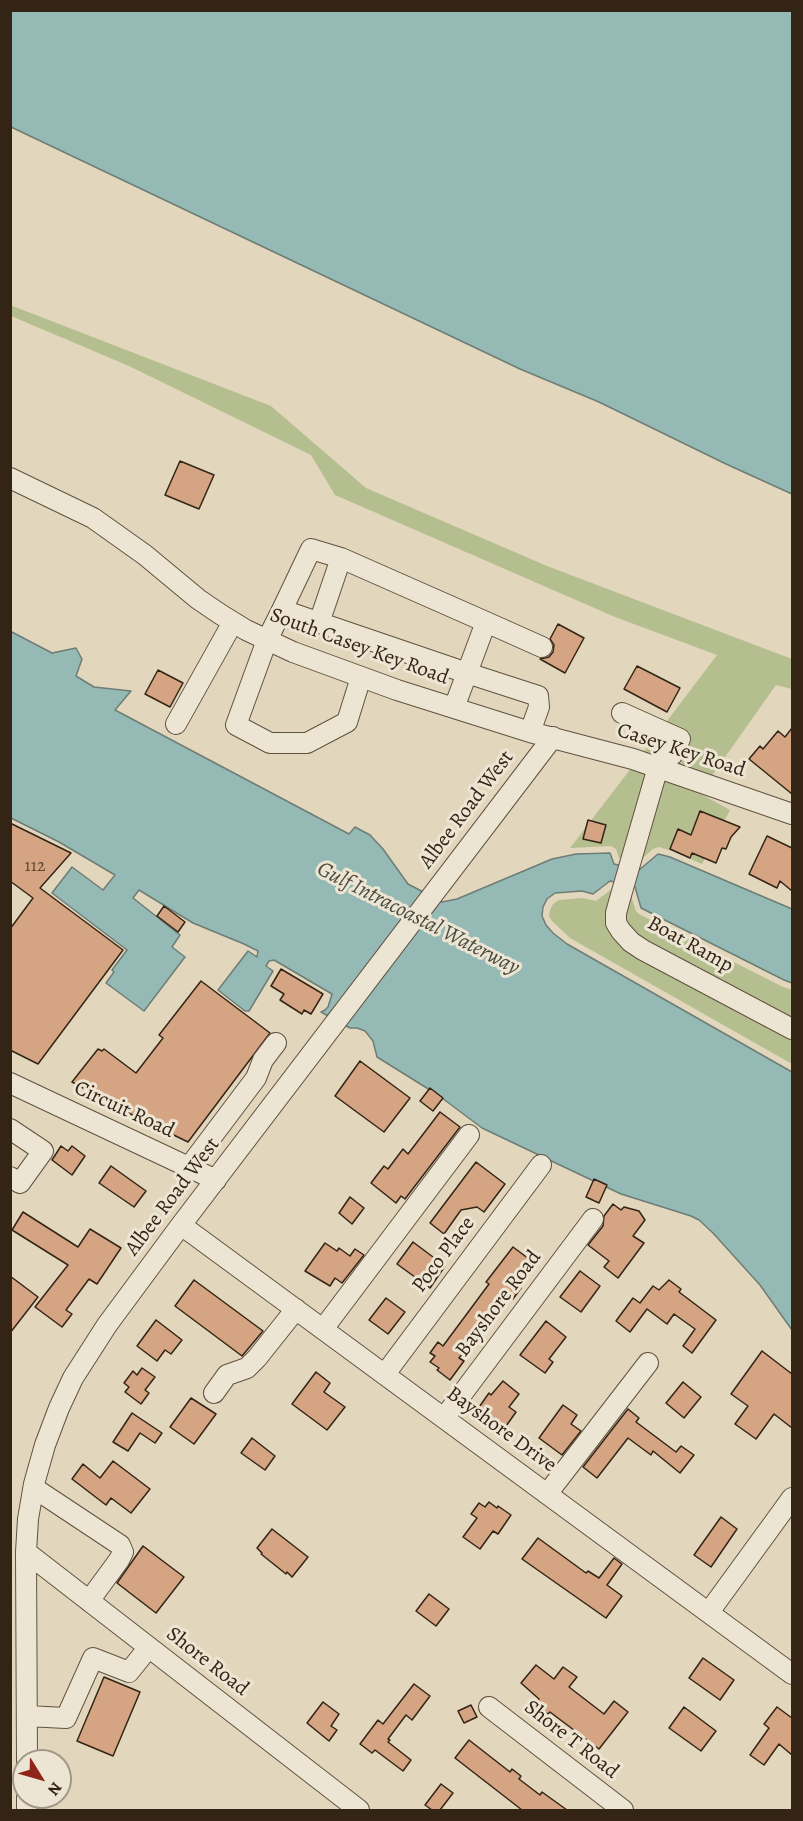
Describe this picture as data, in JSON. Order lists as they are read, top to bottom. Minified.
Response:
{"streets":{"street":["South Casey Key Road","Casey Key Road","Albee Road West","Boat Ramp","Circuit Road","Poco Place","Bayshore Road","Bayshore Drive","Shore Road","Shore T Road"]},"crossings":[["South Casey Key Road","Casey Key Road"],["South Casey Key Road","Albee Road West"],["Casey Key Road","Albee Road West"],["Casey Key Road","Boat Ramp"],["Albee Road West","Circuit Road"],["Albee Road West","Bayshore Drive"],["Albee Road West","Shore Road"],["Poco Place","Bayshore Drive"],["Bayshore Road","Bayshore Drive"]],"water":["Gulf Intracoastal Waterway"],"house_numbers":["112"],"north":"bottom right"}
